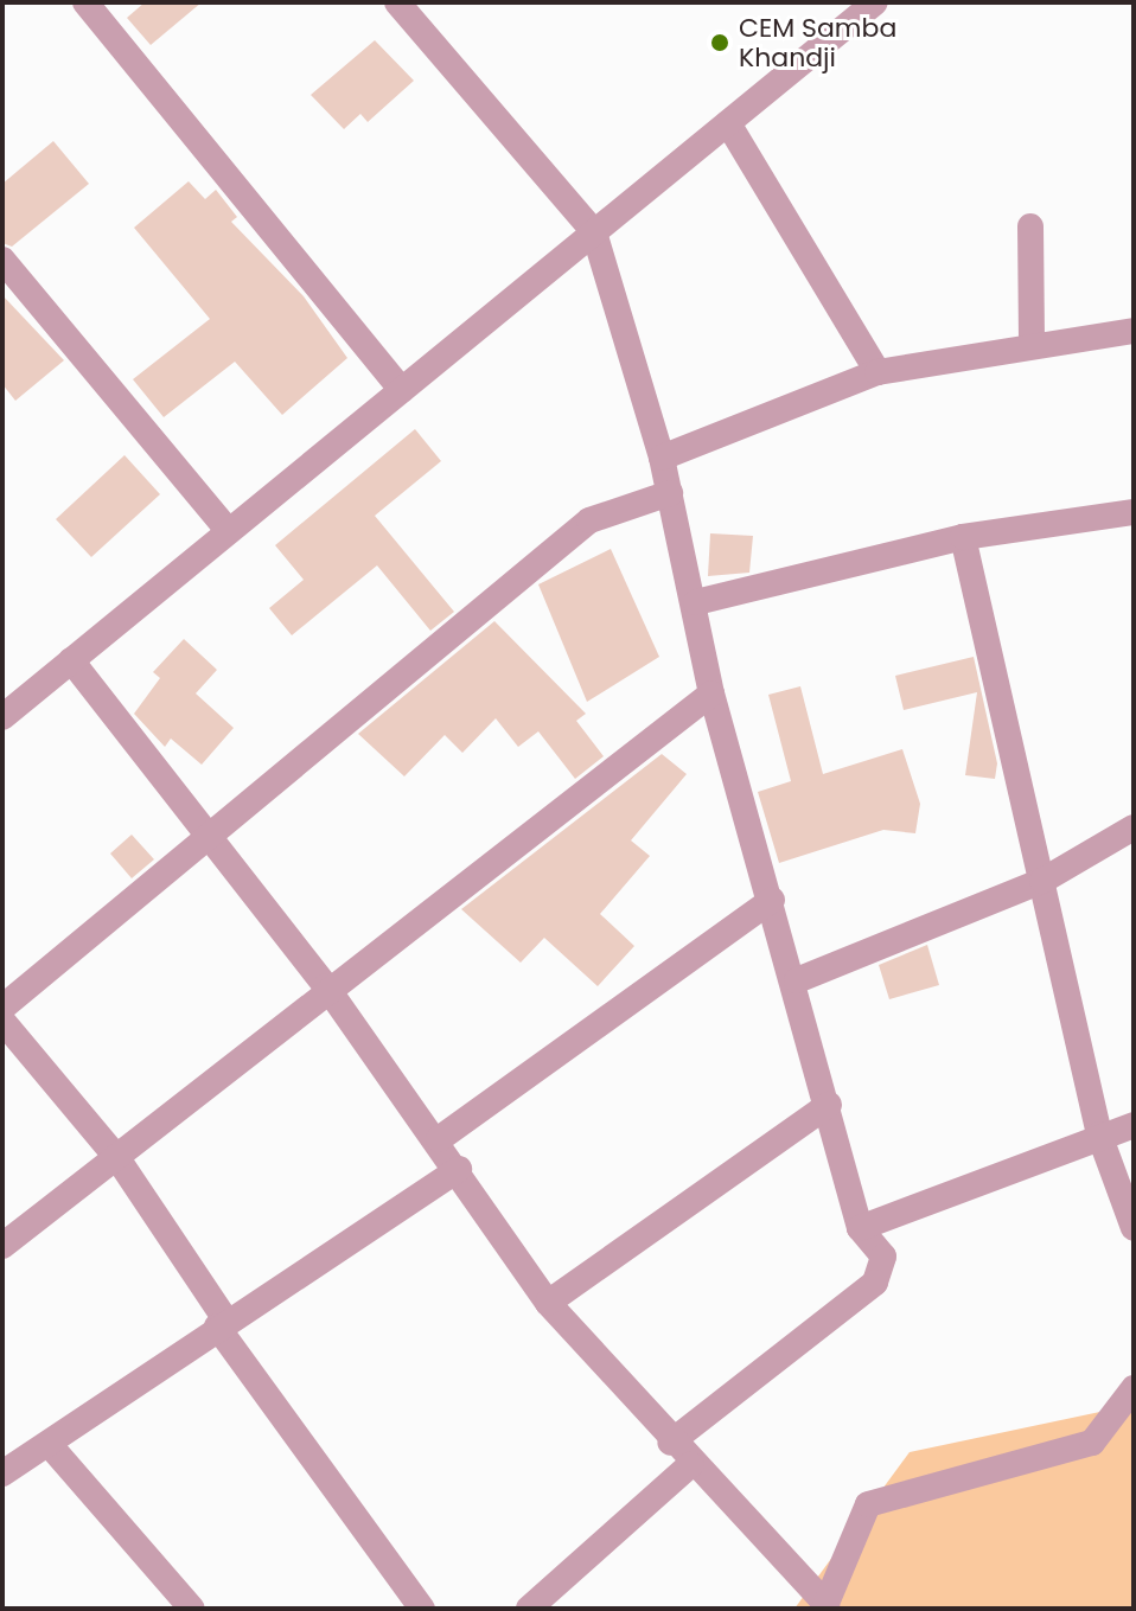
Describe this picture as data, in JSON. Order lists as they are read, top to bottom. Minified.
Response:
{"places":["CEM Samba Khandji"]}
